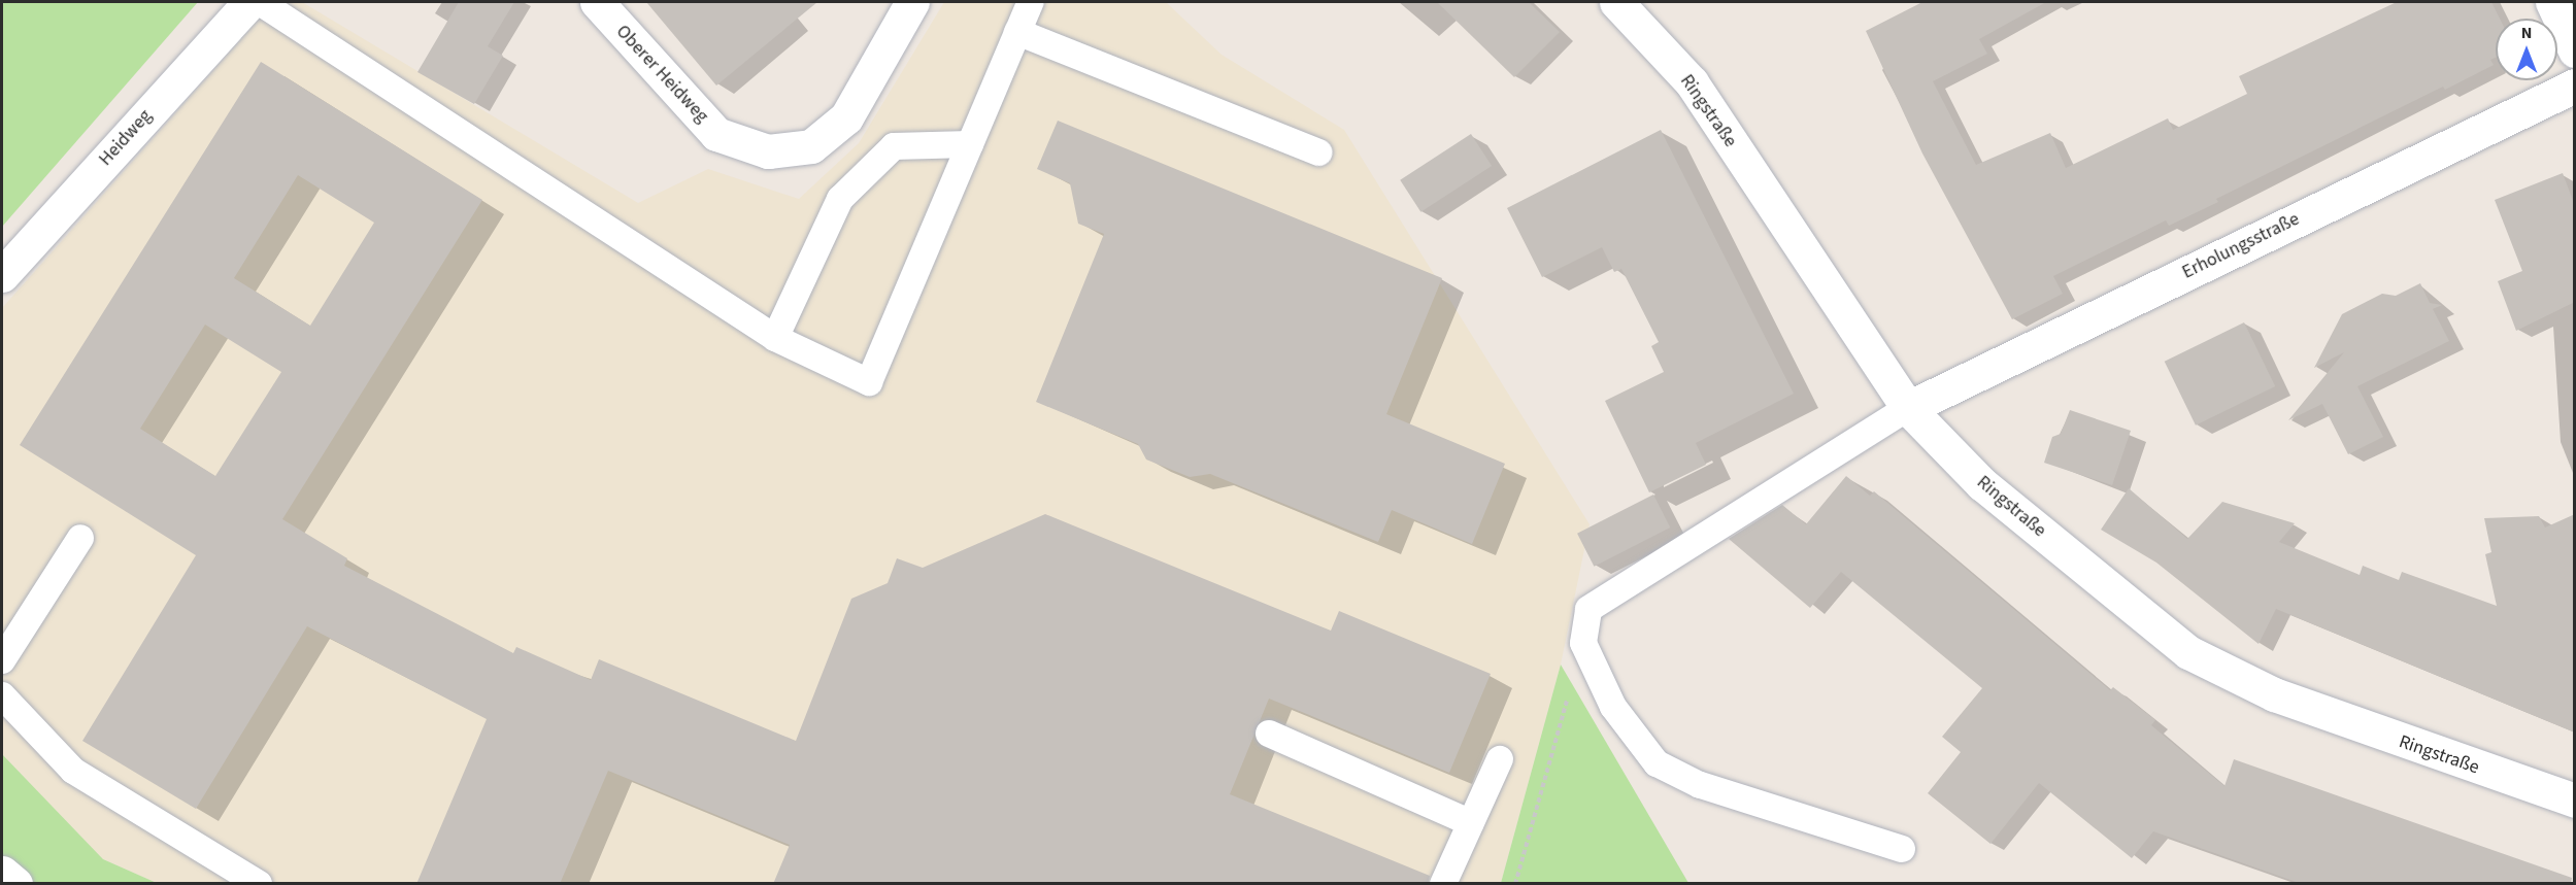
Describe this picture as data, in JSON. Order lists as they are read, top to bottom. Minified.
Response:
{"streets":{"street":["Oberer Heidweg","Ringstraße","Heidweg","Erholungsstraße"]},"crossings":[["Ringstraße","Erholungsstraße"]],"north":"top"}
